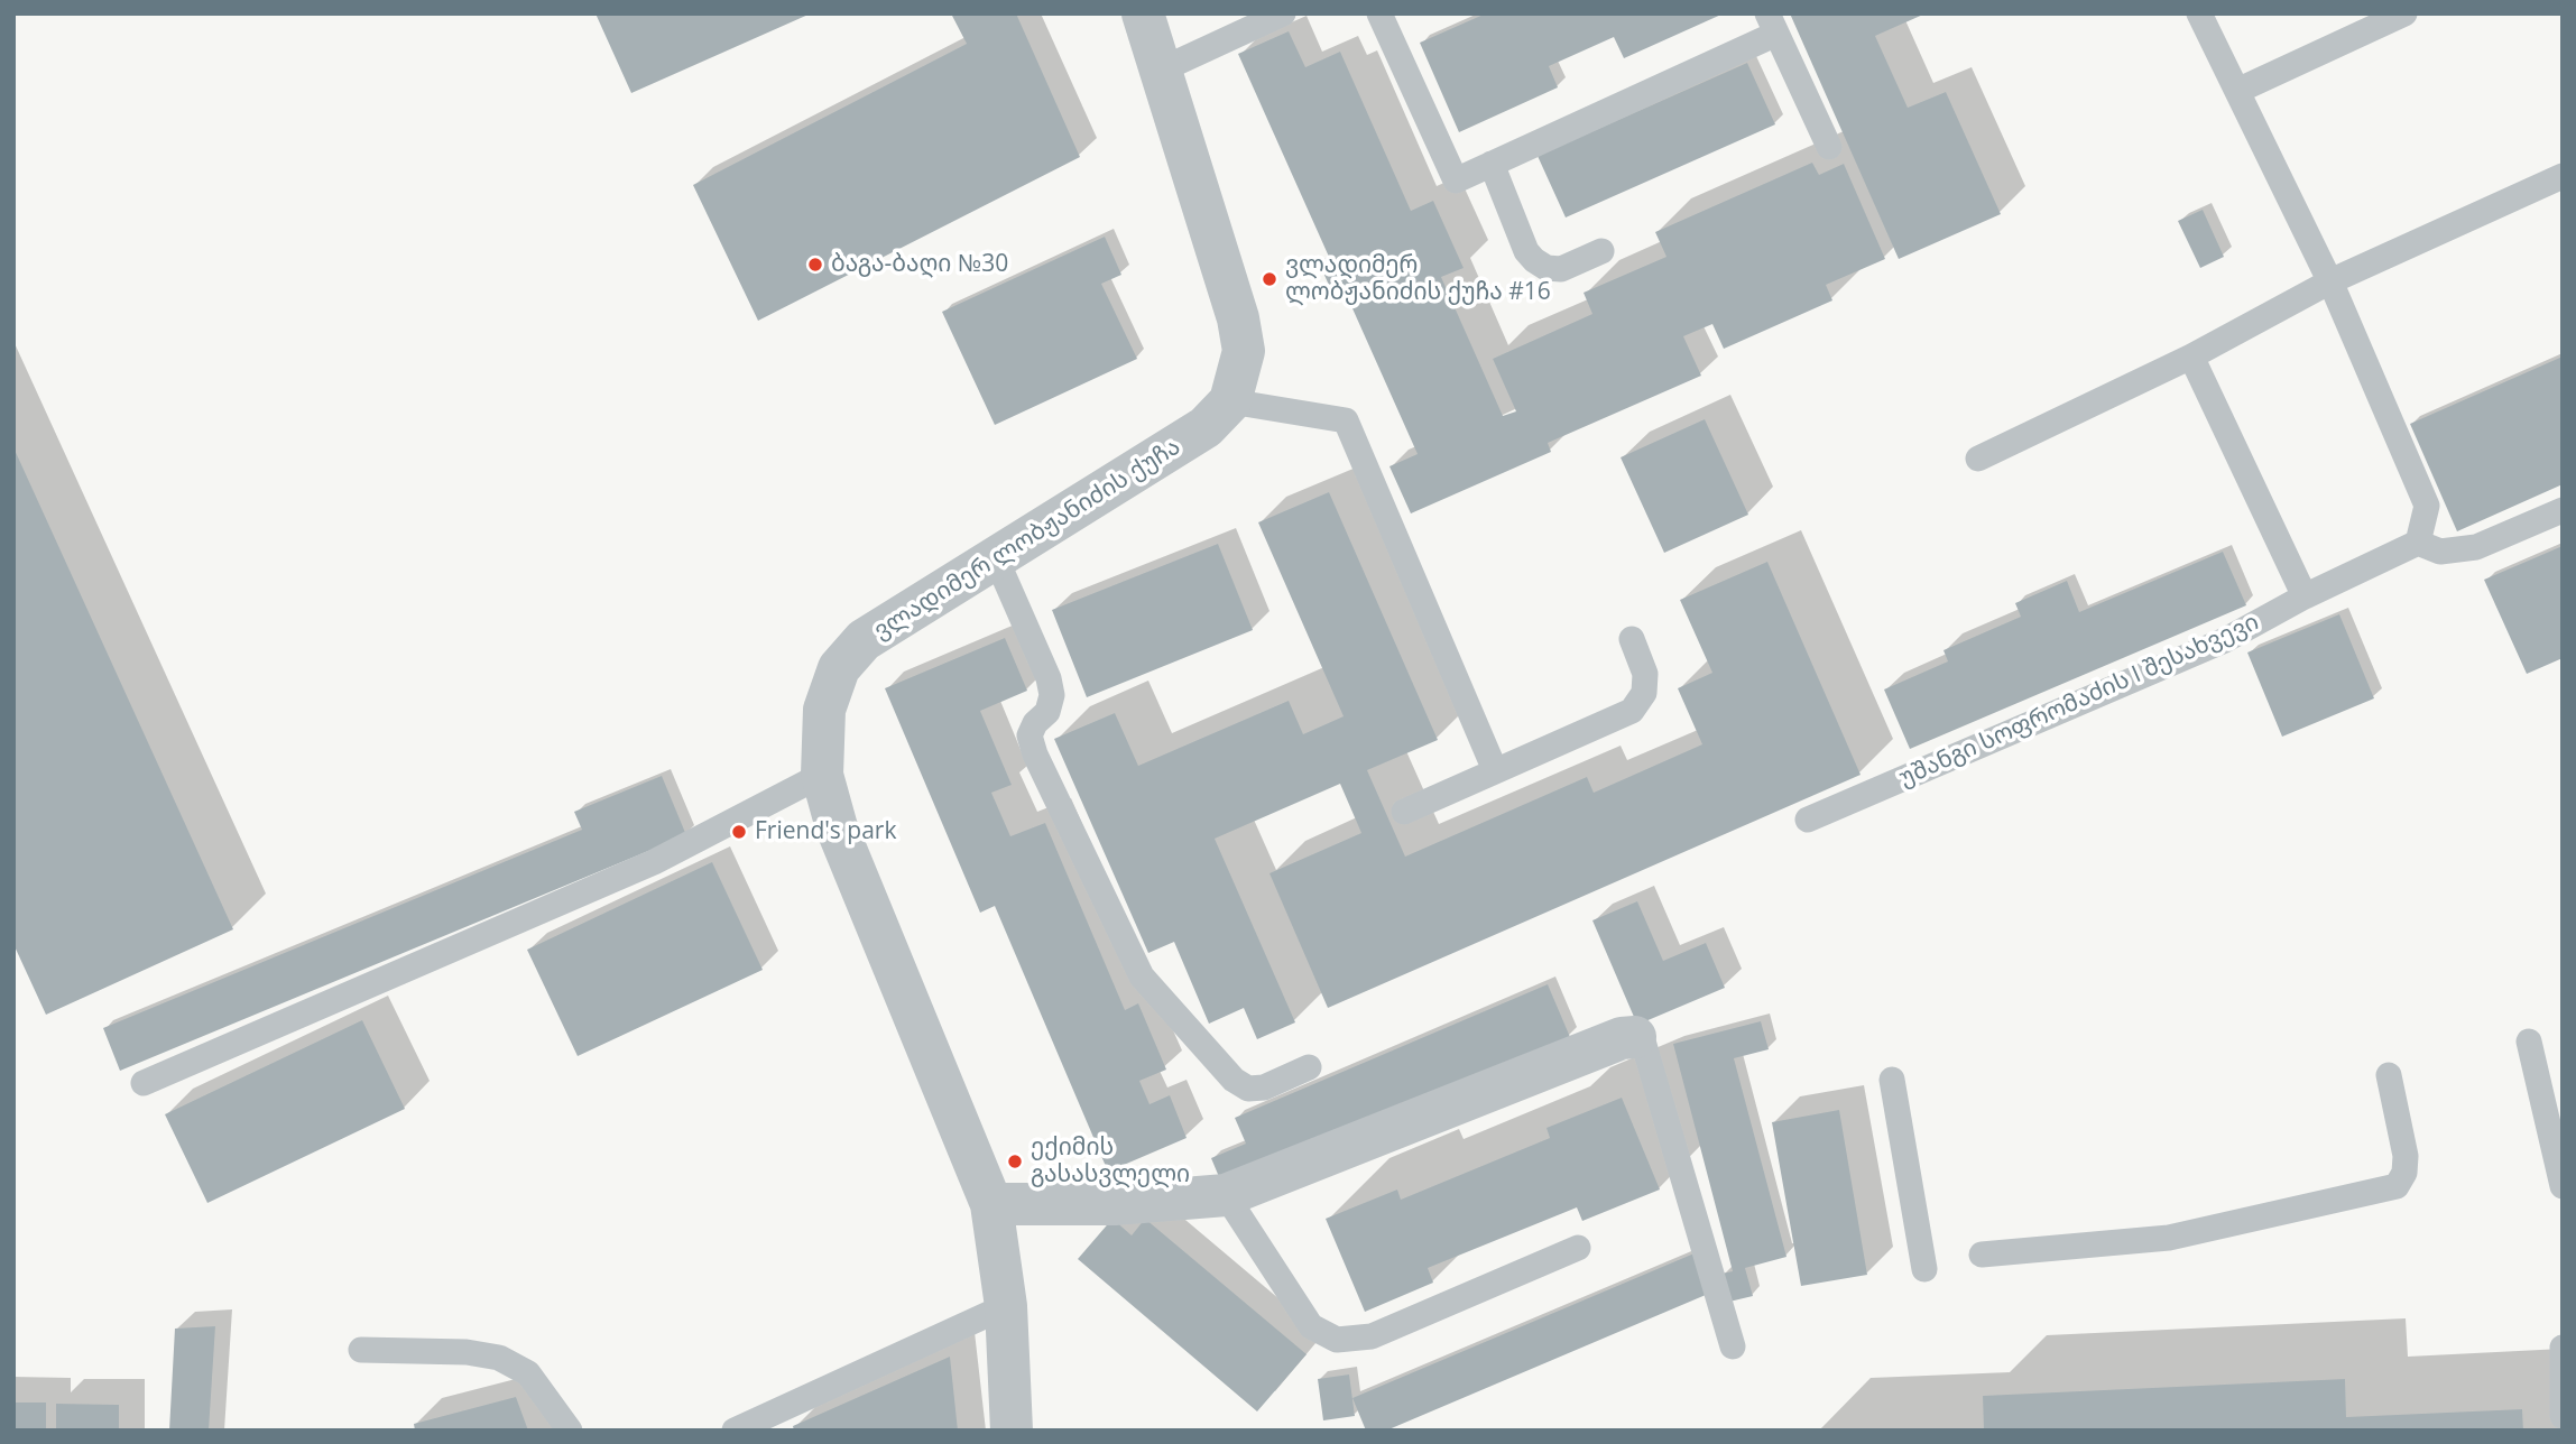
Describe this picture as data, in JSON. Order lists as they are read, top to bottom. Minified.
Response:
{"streets":{"street":["ვლადიმერ ლობჟანიძის ქუჩა"],"lane":["უშანგი სოფრომაძის I შესახვევი"]},"places":["ბაგა-ბაღი №30","ვლადიმერ ლობჟანიძის ქუჩა #16","Friend's park","ექიმის გასასვლელი"]}
